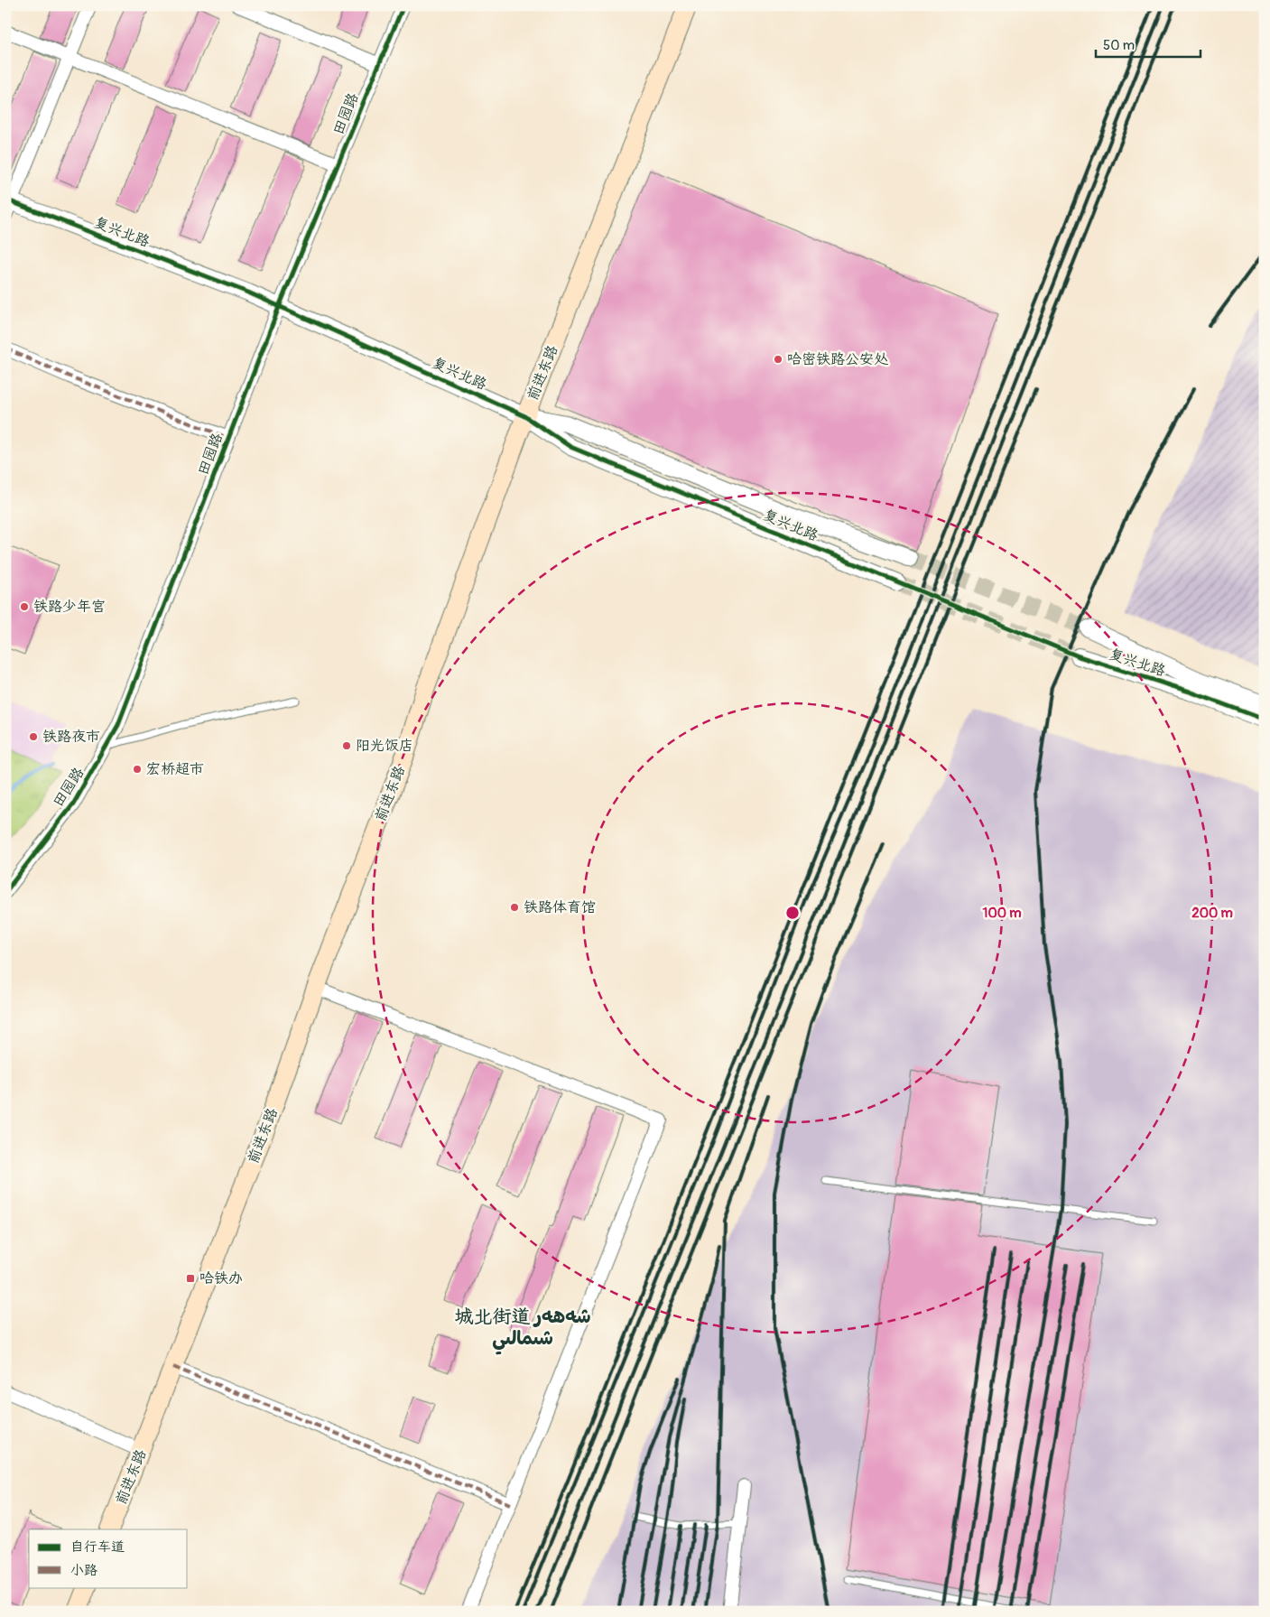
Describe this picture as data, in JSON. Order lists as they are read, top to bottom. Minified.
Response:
{"streets":{"main road":["前进东路"],"street":["田园路","复兴北路"]},"crossings":[["田园路","复兴北路"],["复兴北路","前进东路"]],"districts":["城北街道 شەھەر شىمالىي"],"places":{"other":["哈密铁路公安处","铁路少年宫","铁路夜市","阳光饭店","宏桥超市","铁路体育馆"],"transit":["哈铁办"]},"legend":["自行车道","小路"],"scale_bar":"50 m","rings":["100 m","200 m"]}
